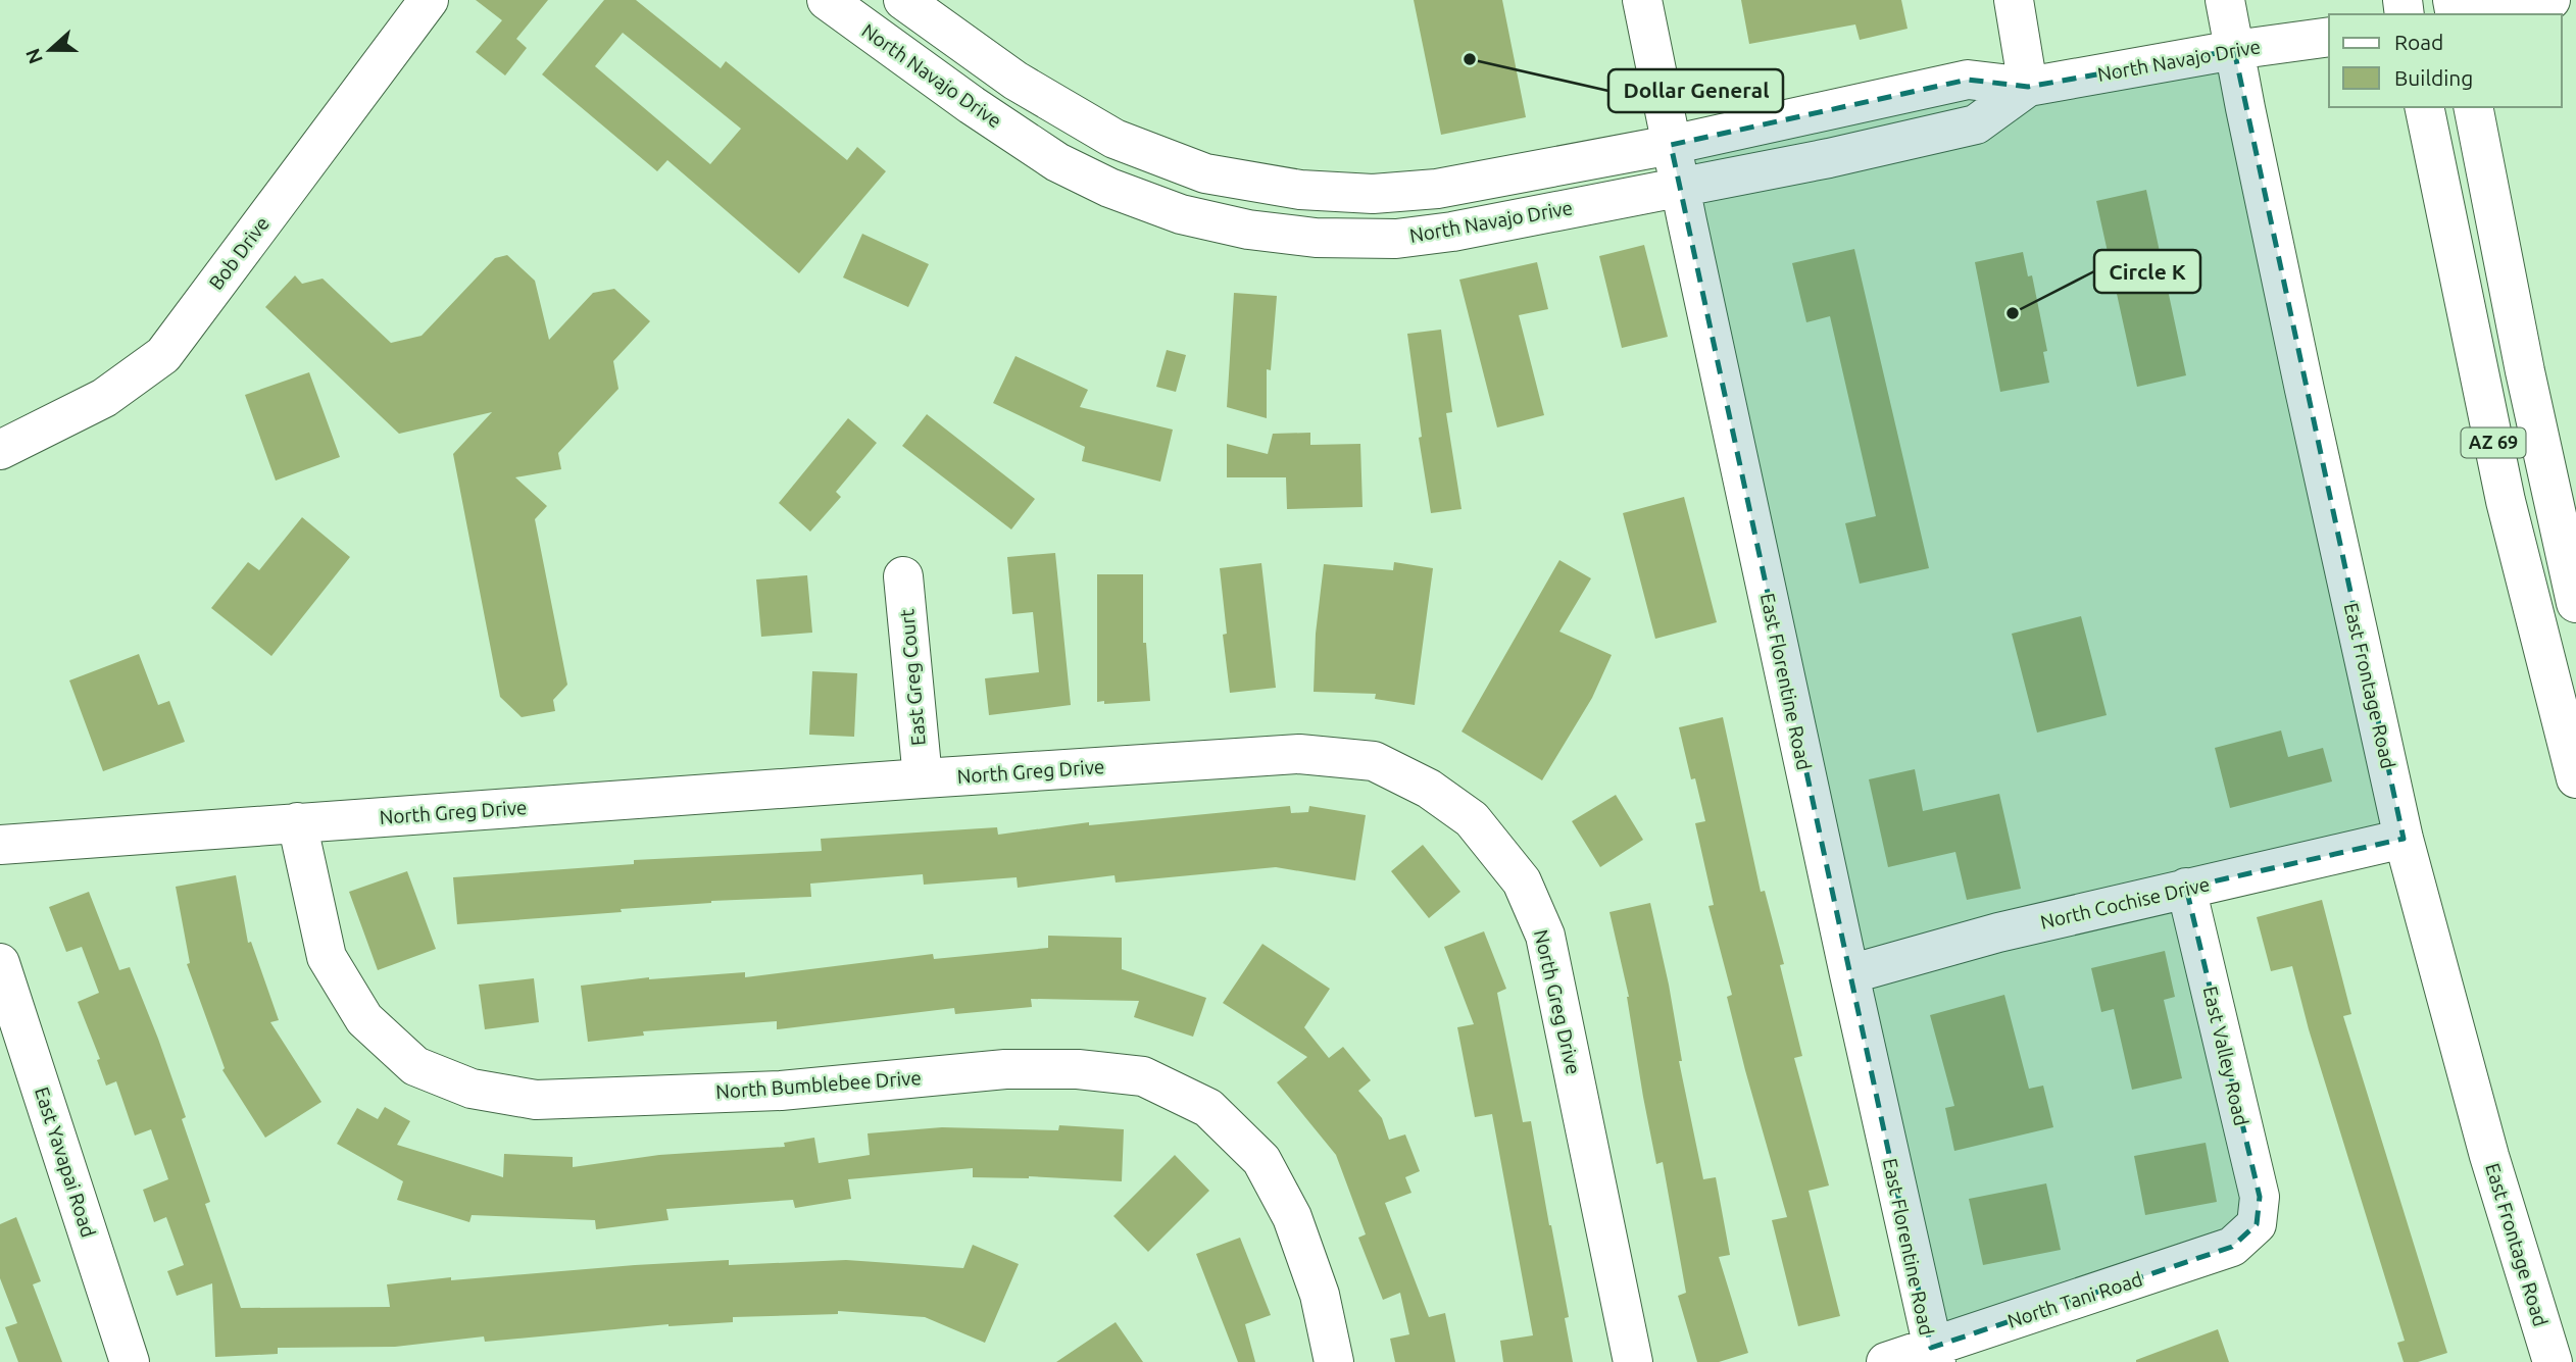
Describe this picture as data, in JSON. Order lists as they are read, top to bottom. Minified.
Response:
{"streets":{"street":["North Navajo Drive","Bob Drive","AZ 69","East Greg Court","East Florentine Road","East Frontage Road","North Greg Drive","North Cochise Drive","East Valley Road","North Bumblebee Drive","East Yavapai Road","North Tani Road"]},"crossings":[["North Navajo Drive","East Florentine Road"],["North Navajo Drive","East Frontage Road"],["East Greg Court","North Greg Drive"],["East Florentine Road","North Cochise Drive"],["East Florentine Road","North Tani Road"],["East Frontage Road","North Cochise Drive"],["North Greg Drive","North Bumblebee Drive"],["North Cochise Drive","East Valley Road"],["East Valley Road","North Tani Road"]],"places":["Dollar General","Circle K"],"legend":["Road","Building"],"north":"left"}
